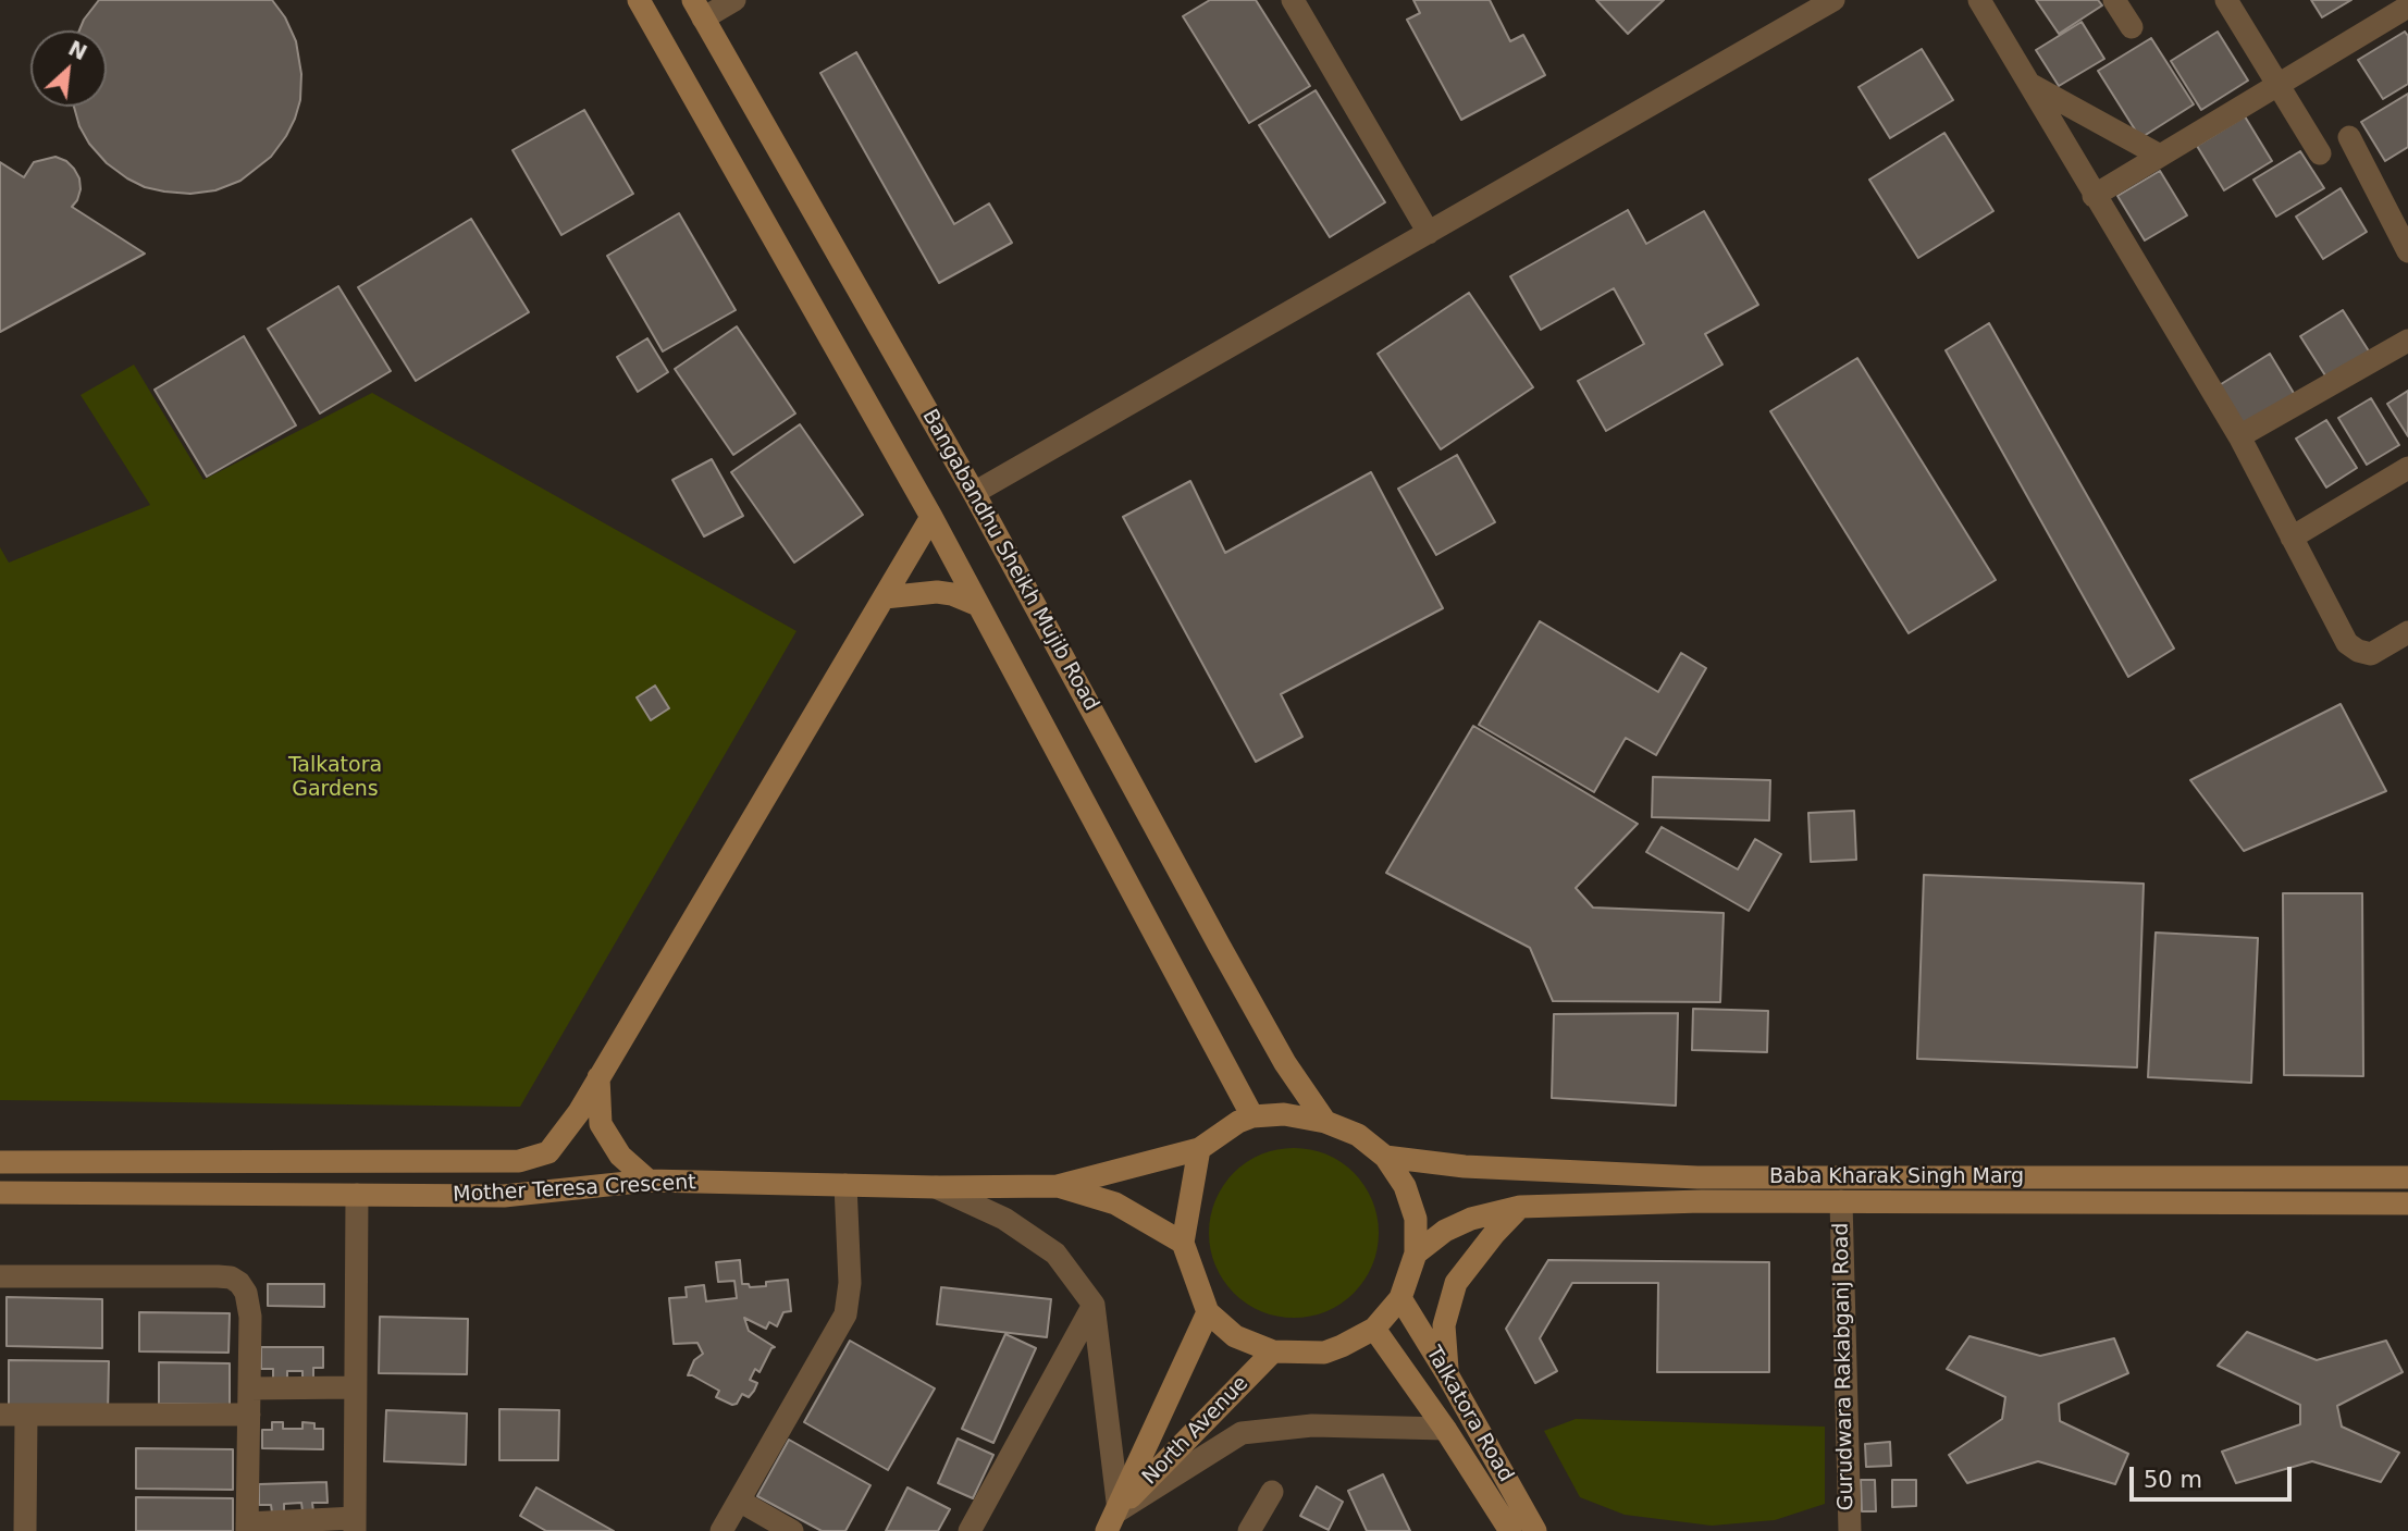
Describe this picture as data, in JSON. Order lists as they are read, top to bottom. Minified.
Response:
{"streets":{"main road":["Bangabandhu Sheikh Mujib Road","Baba Kharak Singh Marg","Mother Teresa Crescent","Talkatora Road","North Avenue"],"street":["Gurudwara Rakabganj Road"]},"crossings":[["Bangabandhu Sheikh Mujib Road","Baba Kharak Singh Marg"],["Bangabandhu Sheikh Mujib Road","Mother Teresa Crescent"],["Bangabandhu Sheikh Mujib Road","Talkatora Road"],["Bangabandhu Sheikh Mujib Road","North Avenue"],["Baba Kharak Singh Marg","Mother Teresa Crescent"],["Baba Kharak Singh Marg","Gurudwara Rakabganj Road"],["Baba Kharak Singh Marg","Talkatora Road"],["Baba Kharak Singh Marg","North Avenue"],["Mother Teresa Crescent","Talkatora Road"],["Mother Teresa Crescent","North Avenue"],["Talkatora Road","North Avenue"]],"parks":["Talkatora Gardens"],"scale_bar":"50 m","north":"top right"}
